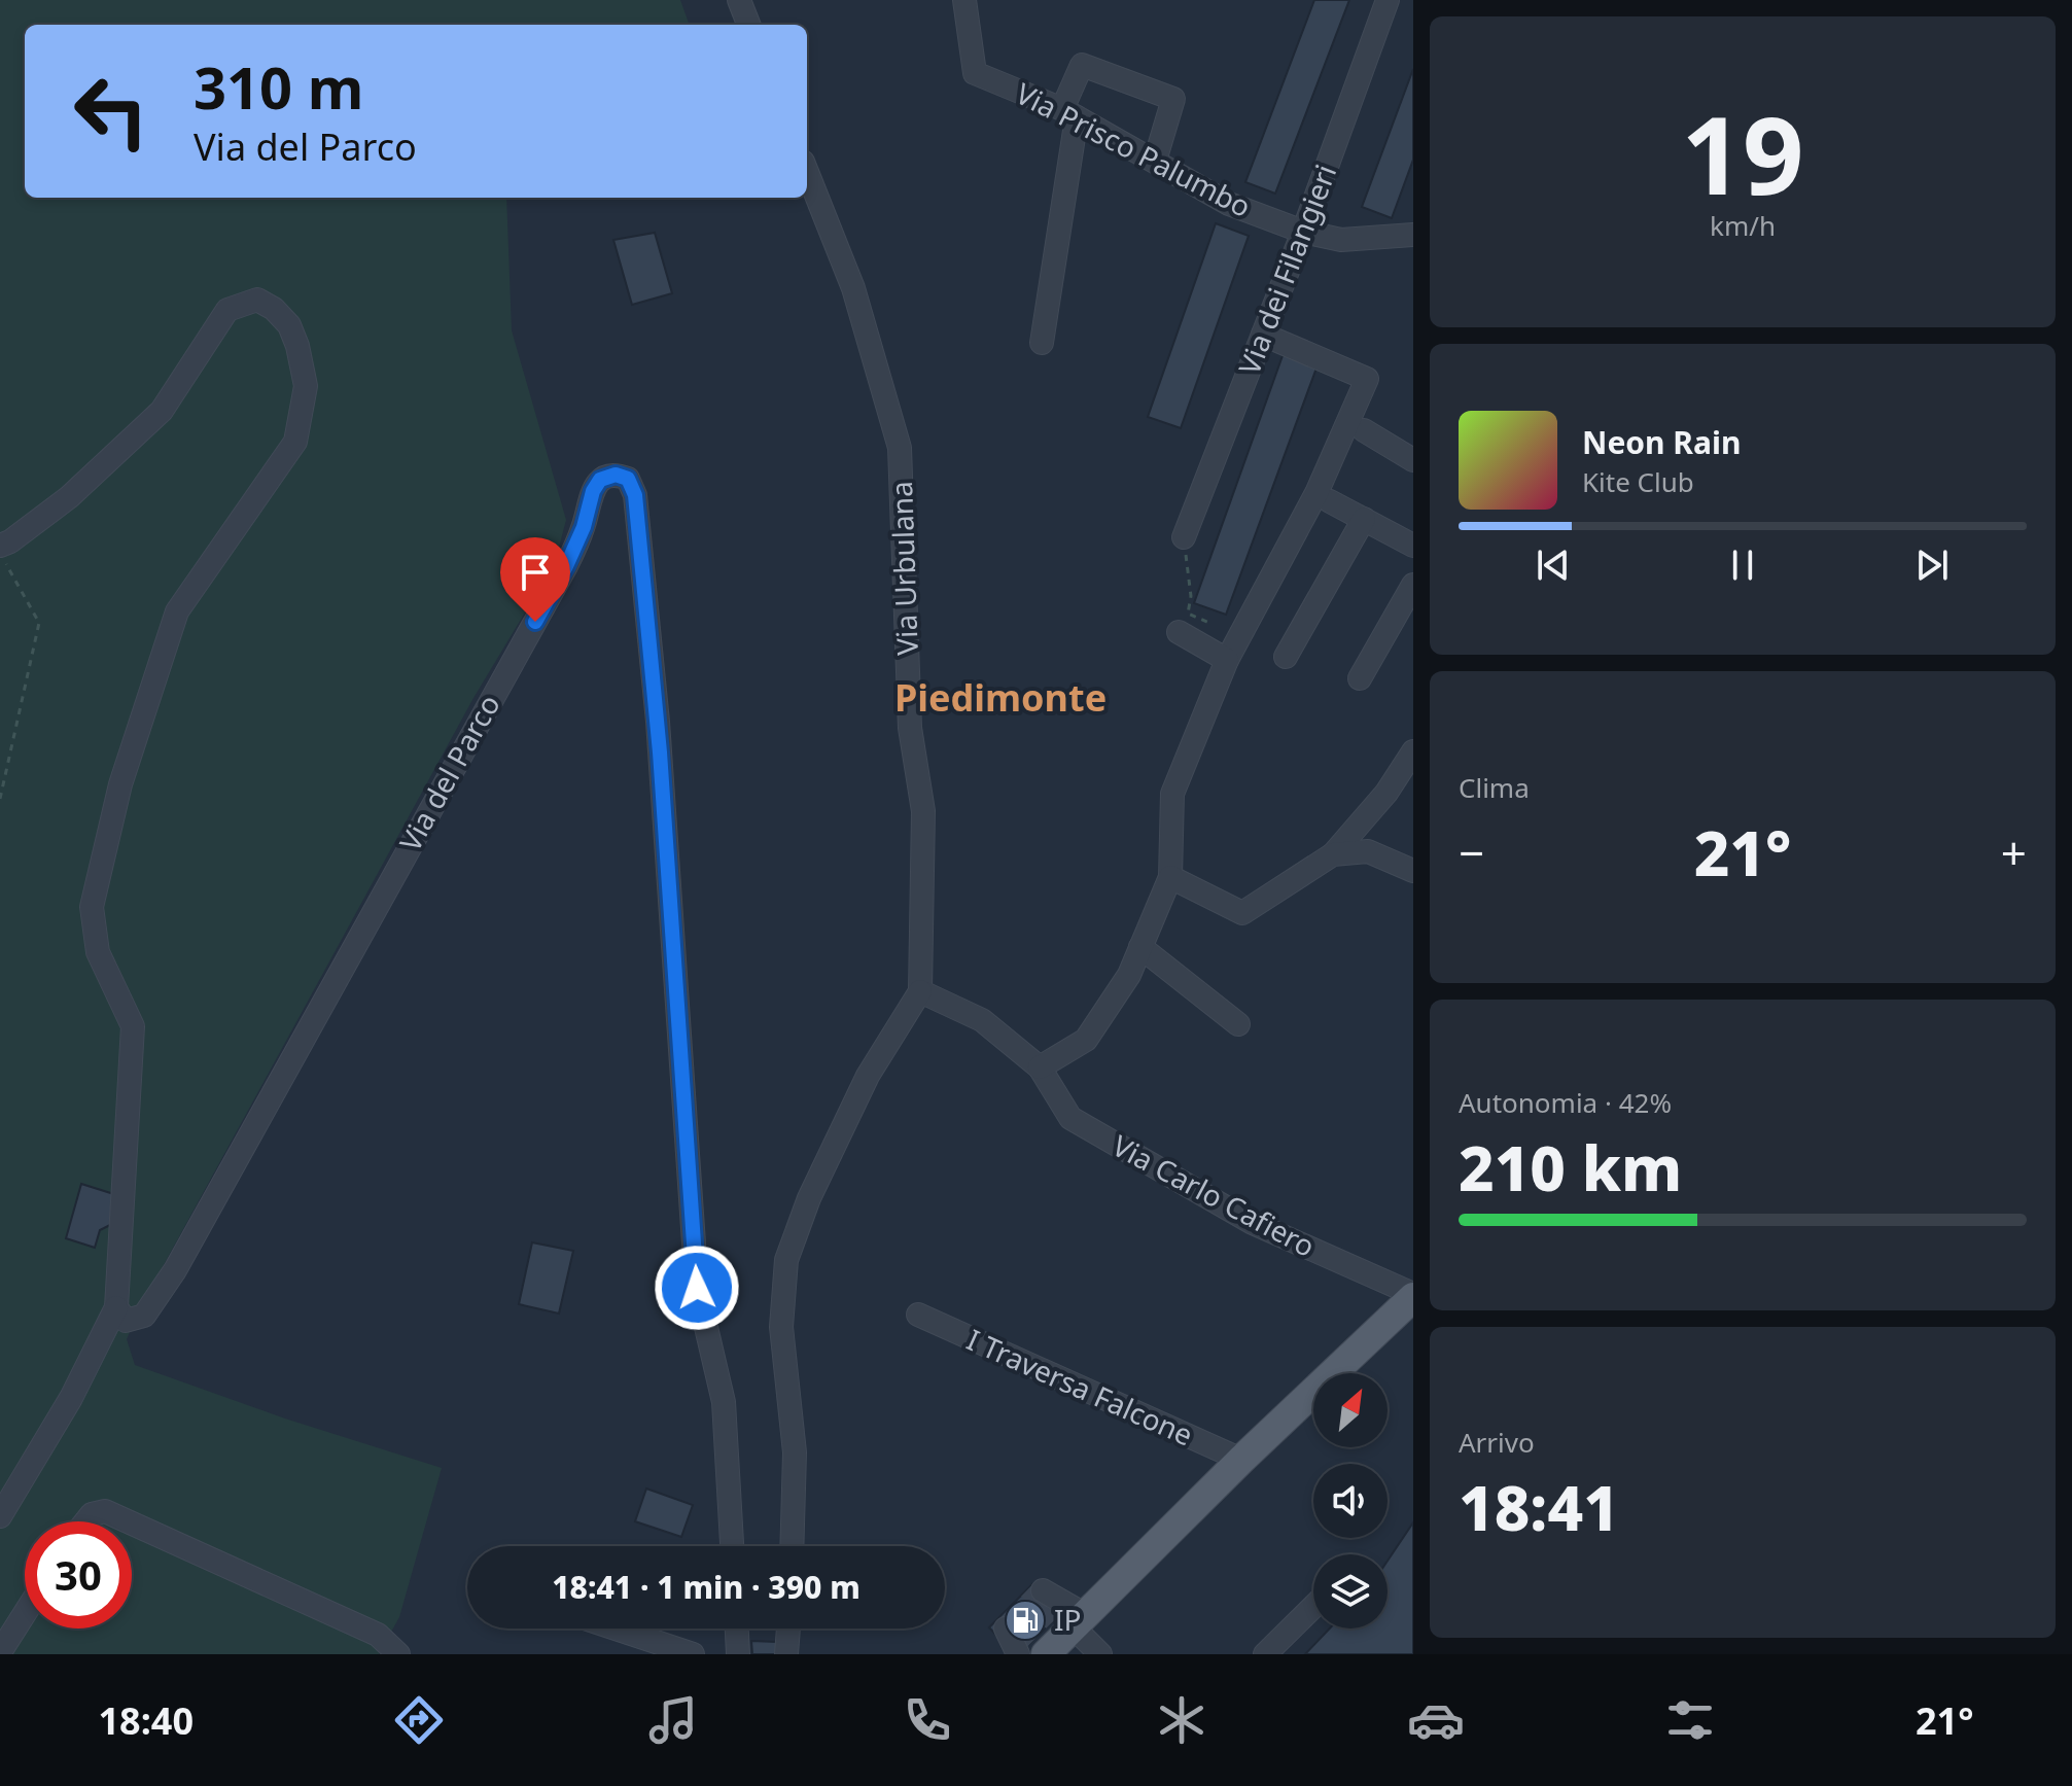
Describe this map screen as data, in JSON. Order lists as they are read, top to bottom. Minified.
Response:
{"streets":{"street":["Via Prisco Palumbo","Via dei Filangieri","Via Urbulana","Via del Parco","Via Carlo Cafiero","I Traversa Falcone"]},"crossings":[["Via Prisco Palumbo","Via dei Filangieri"],["Via Urbulana","Via Carlo Cafiero"]],"districts":["Piedimonte"],"places":{"fuel station":["IP"]},"north":"top right","page":{"tile":[["19","km/h"],"Clima",["Autonomia · 42%","210 km"],["Arrivo","18:41"]],"turn":["310 m","Via del Parco"],"song":["Neon Rain","Kite Club"],"heat":["−","21°","+"],"limit":"30","trip":"18:41 · 1 min · 390 m","tabs":["18:40","21°"]}}
